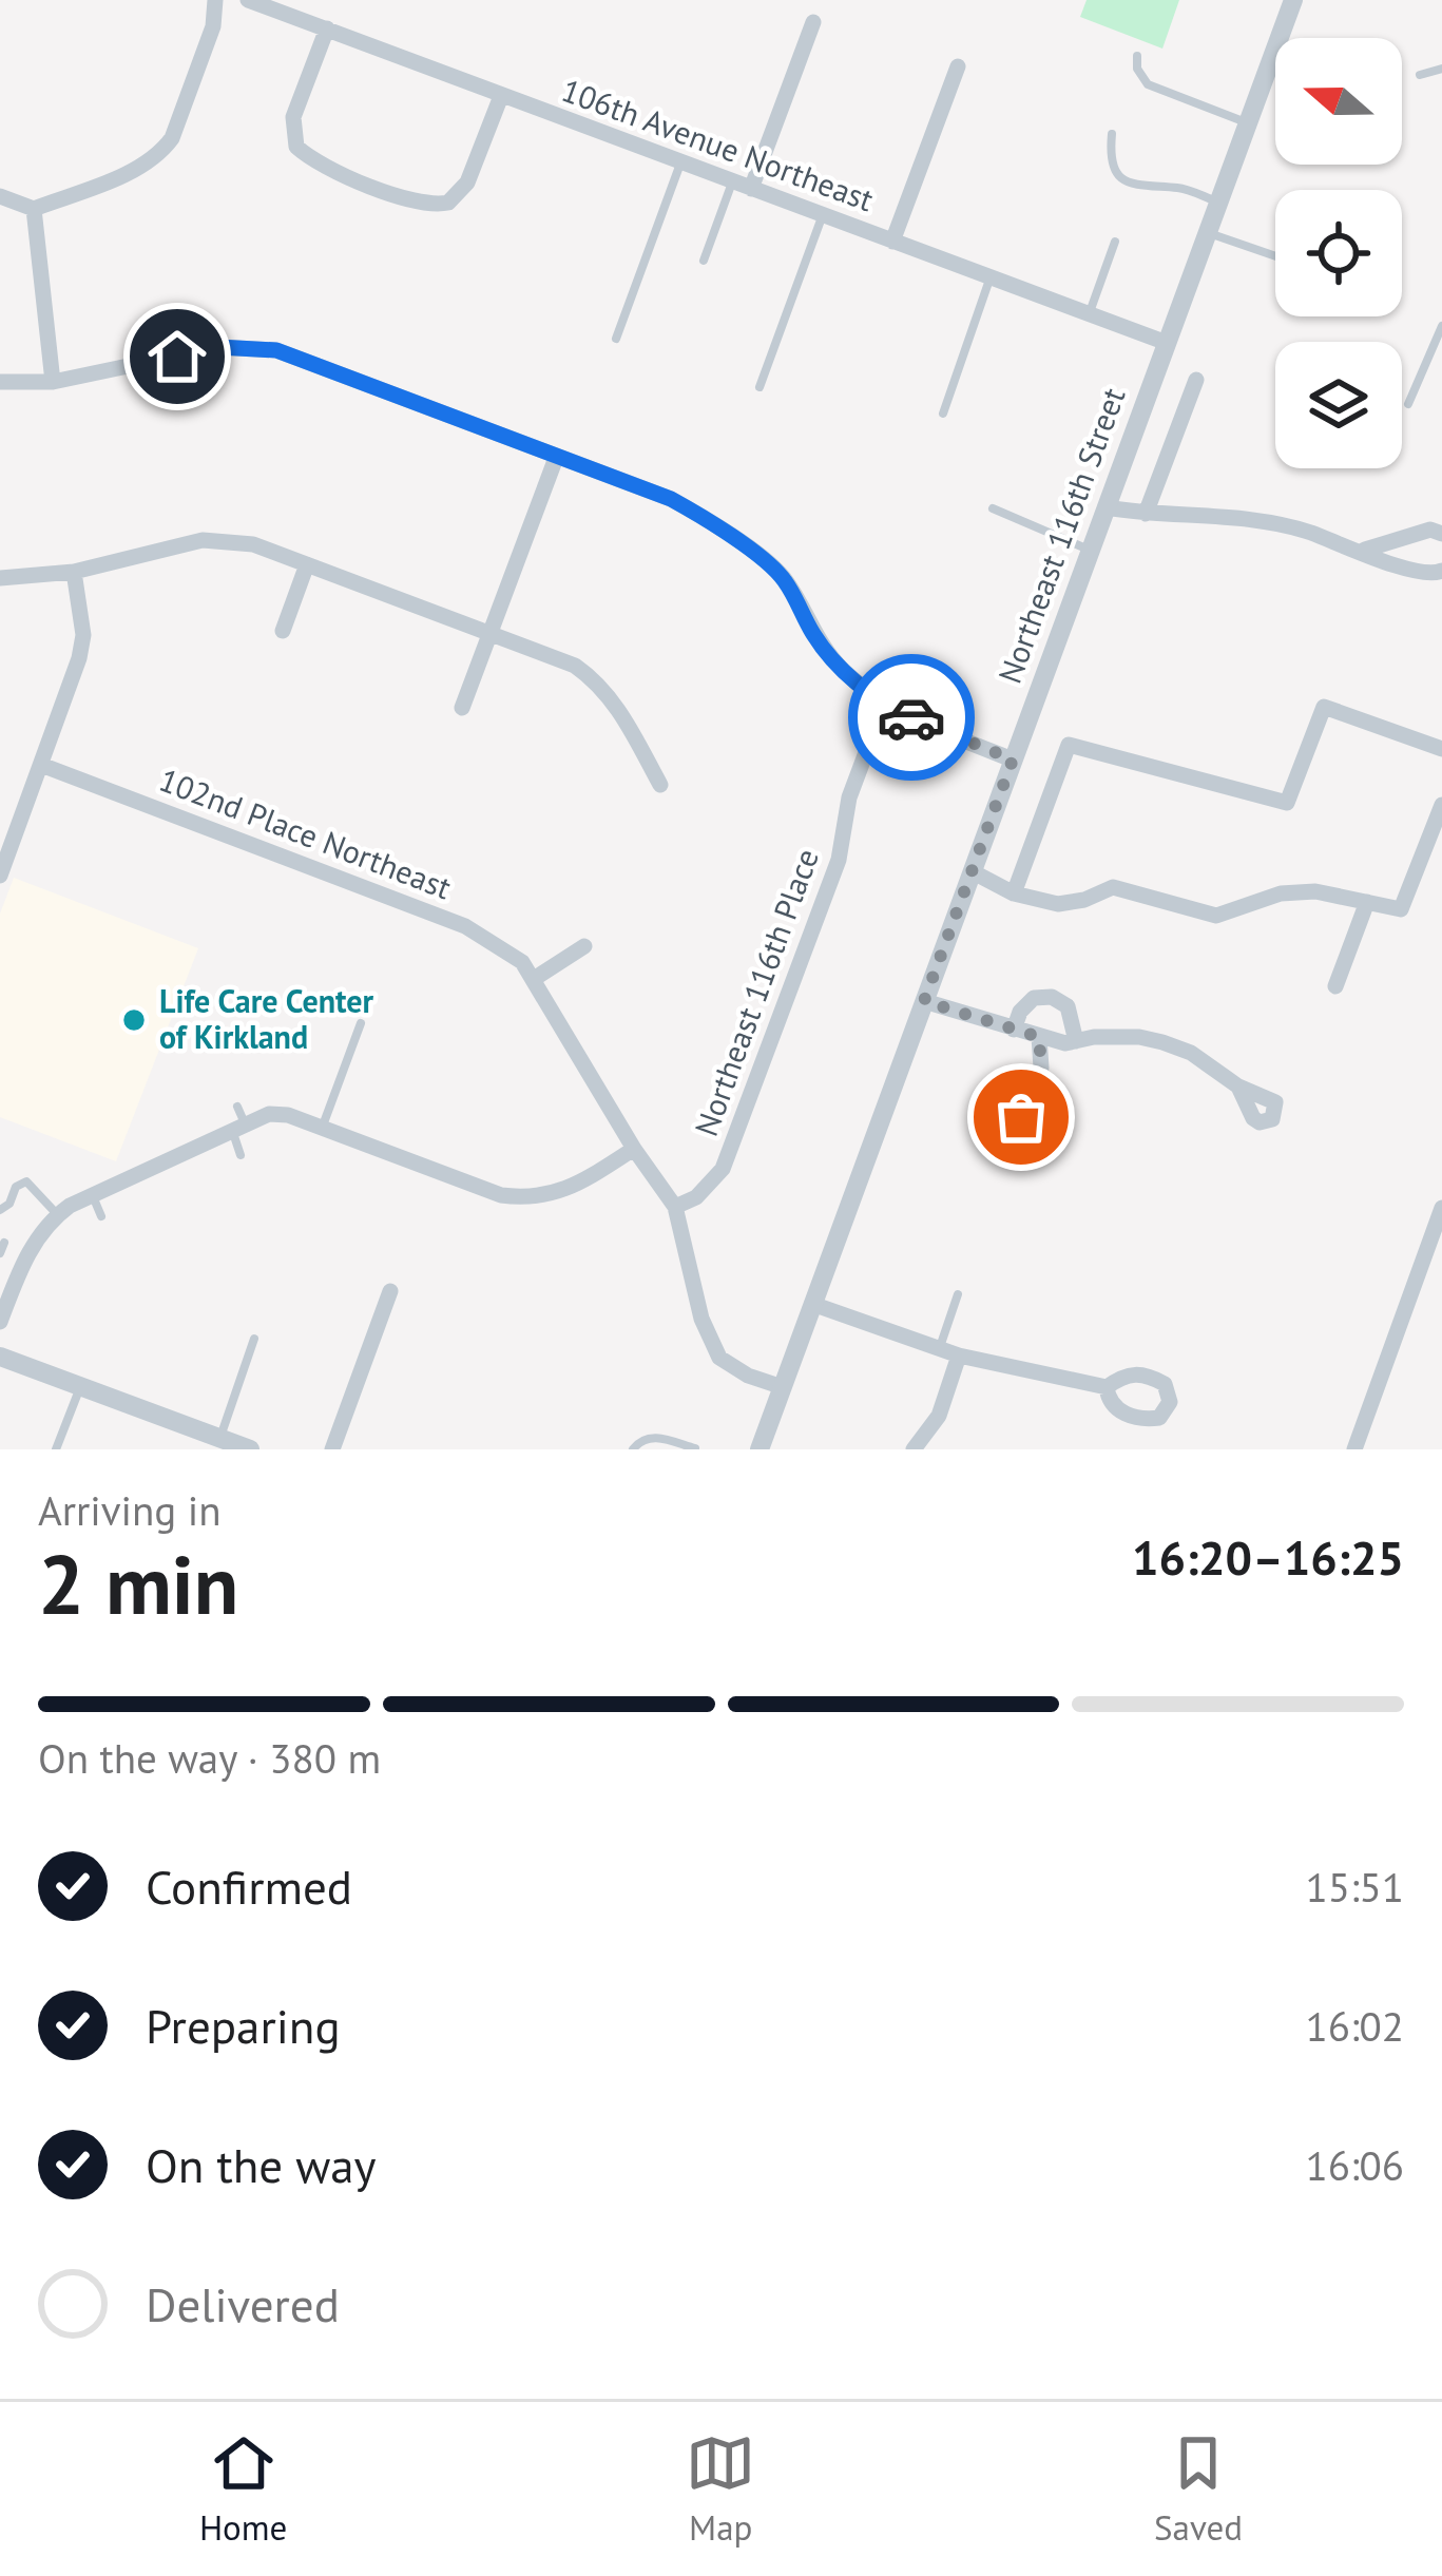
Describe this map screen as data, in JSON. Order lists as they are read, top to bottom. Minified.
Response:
{"streets":{"street":["106th Avenue Northeast","Northeast 116th Street","102nd Place Northeast","Northeast 116th Place"]},"crossings":[["106th Avenue Northeast","Northeast 116th Street"],["102nd Place Northeast","Northeast 116th Place"]],"places":["Life Care Center of Kirkland"],"north":"left","page":{"heading":["2 min","Arriving in","16:20–16:25"],"bar":"On the way · 380 m","list":[["Confirmed","15:51"],["Preparing","16:02"],["On the way","16:06"],"Delivered"],"tabs":["Home","Map","Saved"]}}
